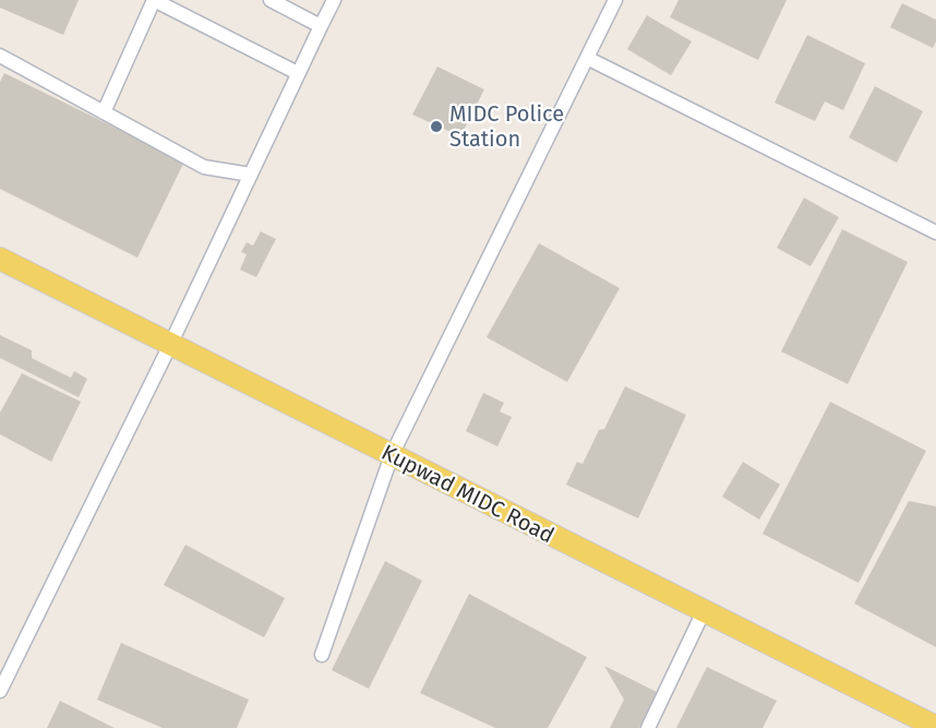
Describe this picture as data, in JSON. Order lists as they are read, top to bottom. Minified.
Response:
{"streets":{"main road":["Kupwad MIDC Road"]},"places":["MIDC Police Station"]}
